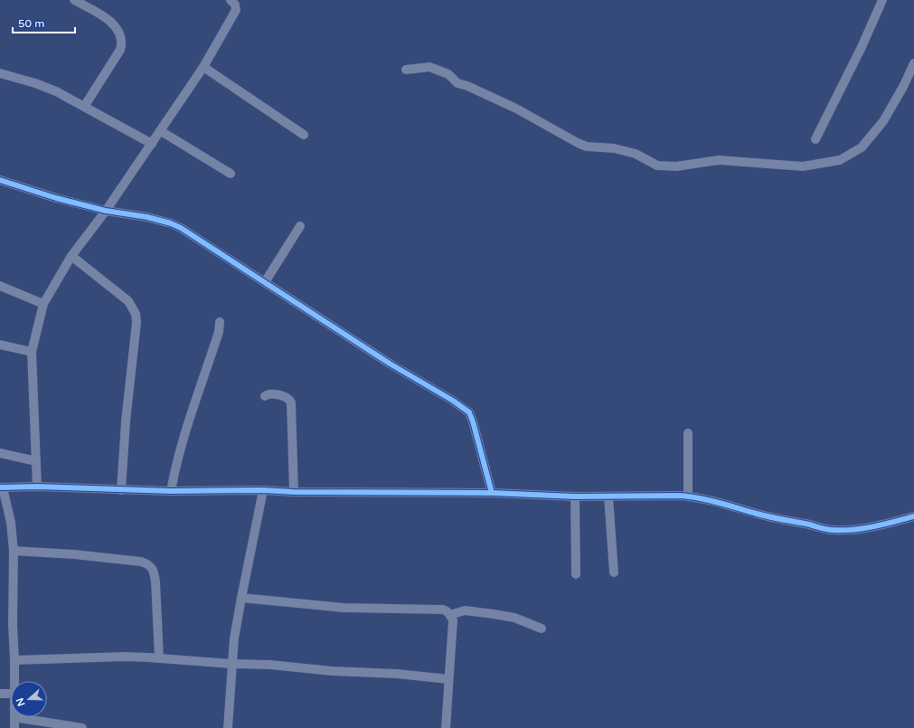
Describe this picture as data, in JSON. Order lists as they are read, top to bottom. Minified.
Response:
{"scale_bar":"50 m","north":"left"}
